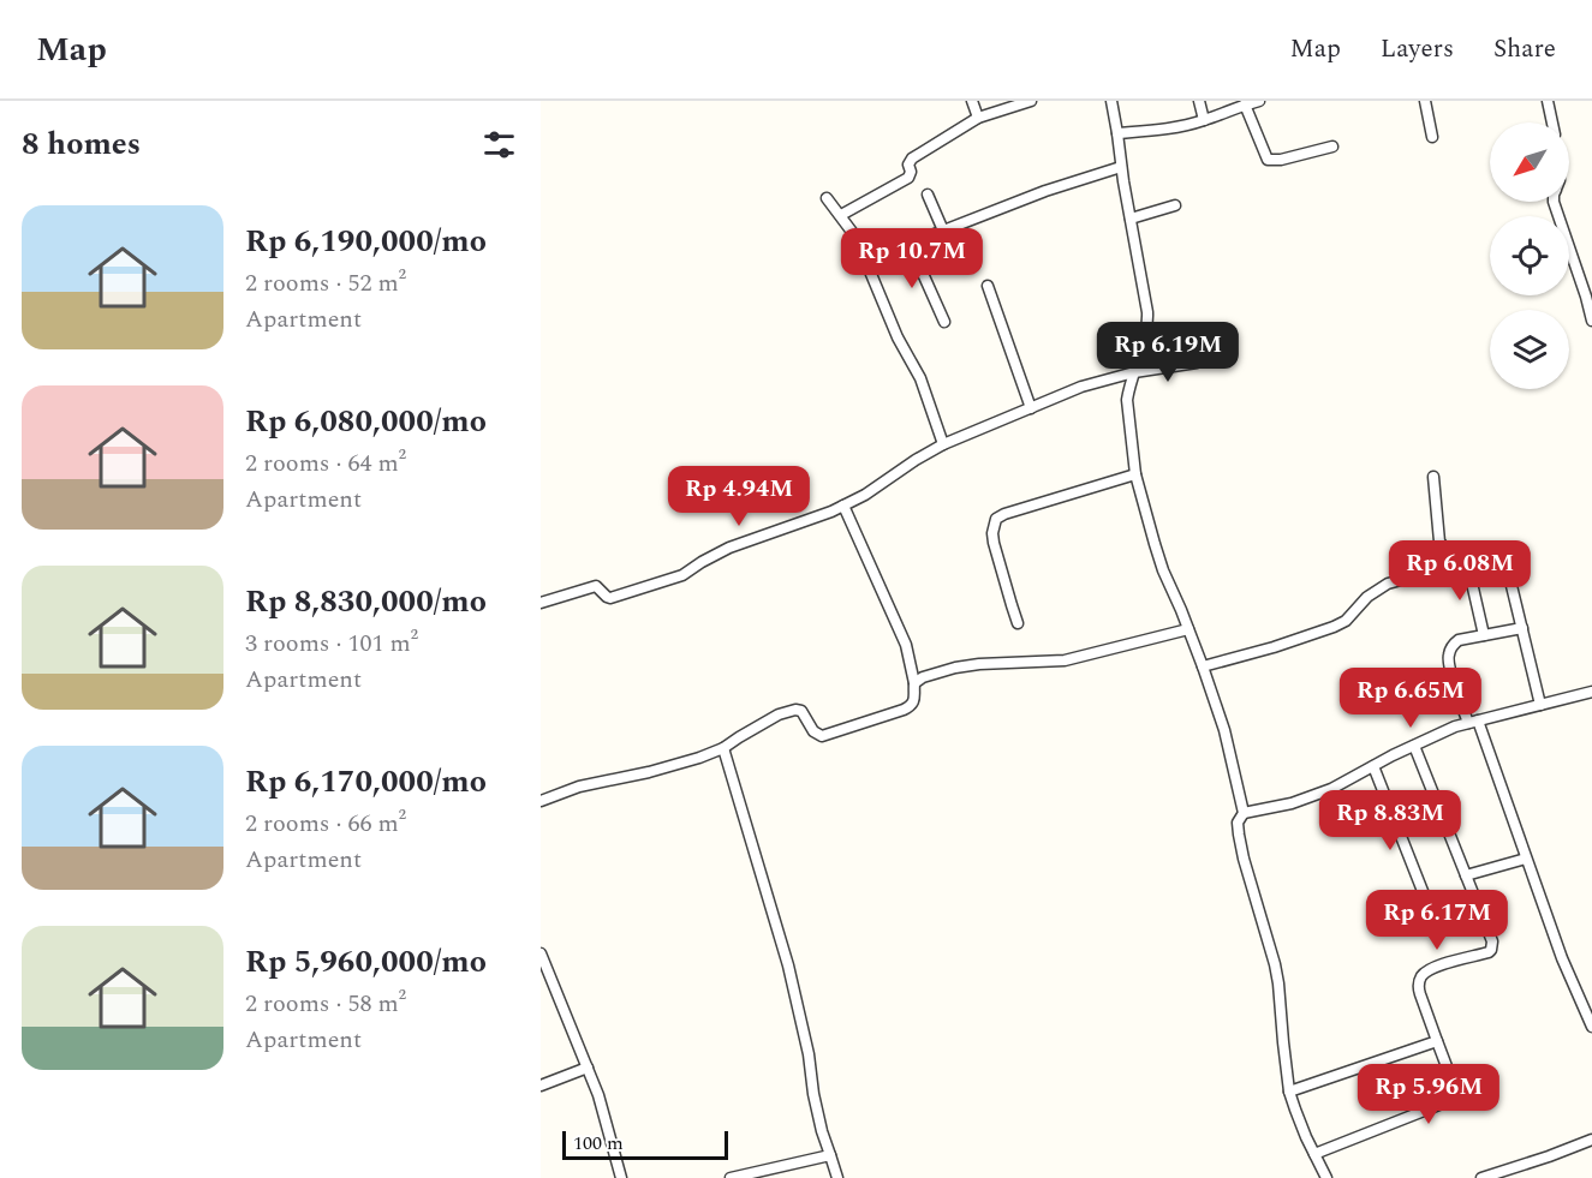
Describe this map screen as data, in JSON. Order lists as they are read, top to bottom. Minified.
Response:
{"scale_bar":"100 m","north":"bottom left","page":{"header":"Map","nav":["Map","Layers","Share"],"heading":"8 homes","list":[{"name":"Rp 6,190,000/mo","note":"2 rooms · 52 m² · Apartment"},{"name":"Rp 6,080,000/mo","note":"2 rooms · 64 m² · Apartment"},{"name":"Rp 8,830,000/mo","note":"3 rooms · 101 m² · Apartment"},{"name":"Rp 6,170,000/mo","note":"2 rooms · 66 m² · Apartment"},{"name":"Rp 5,960,000/mo","note":"2 rooms · 58 m² · Apartment"}],"price":["Rp 10.7M","Rp 6.19M","Rp 4.94M","Rp 6.08M","Rp 6.65M","Rp 8.83M","Rp 6.17M","Rp 5.96M"],"scale":"100 m"}}
